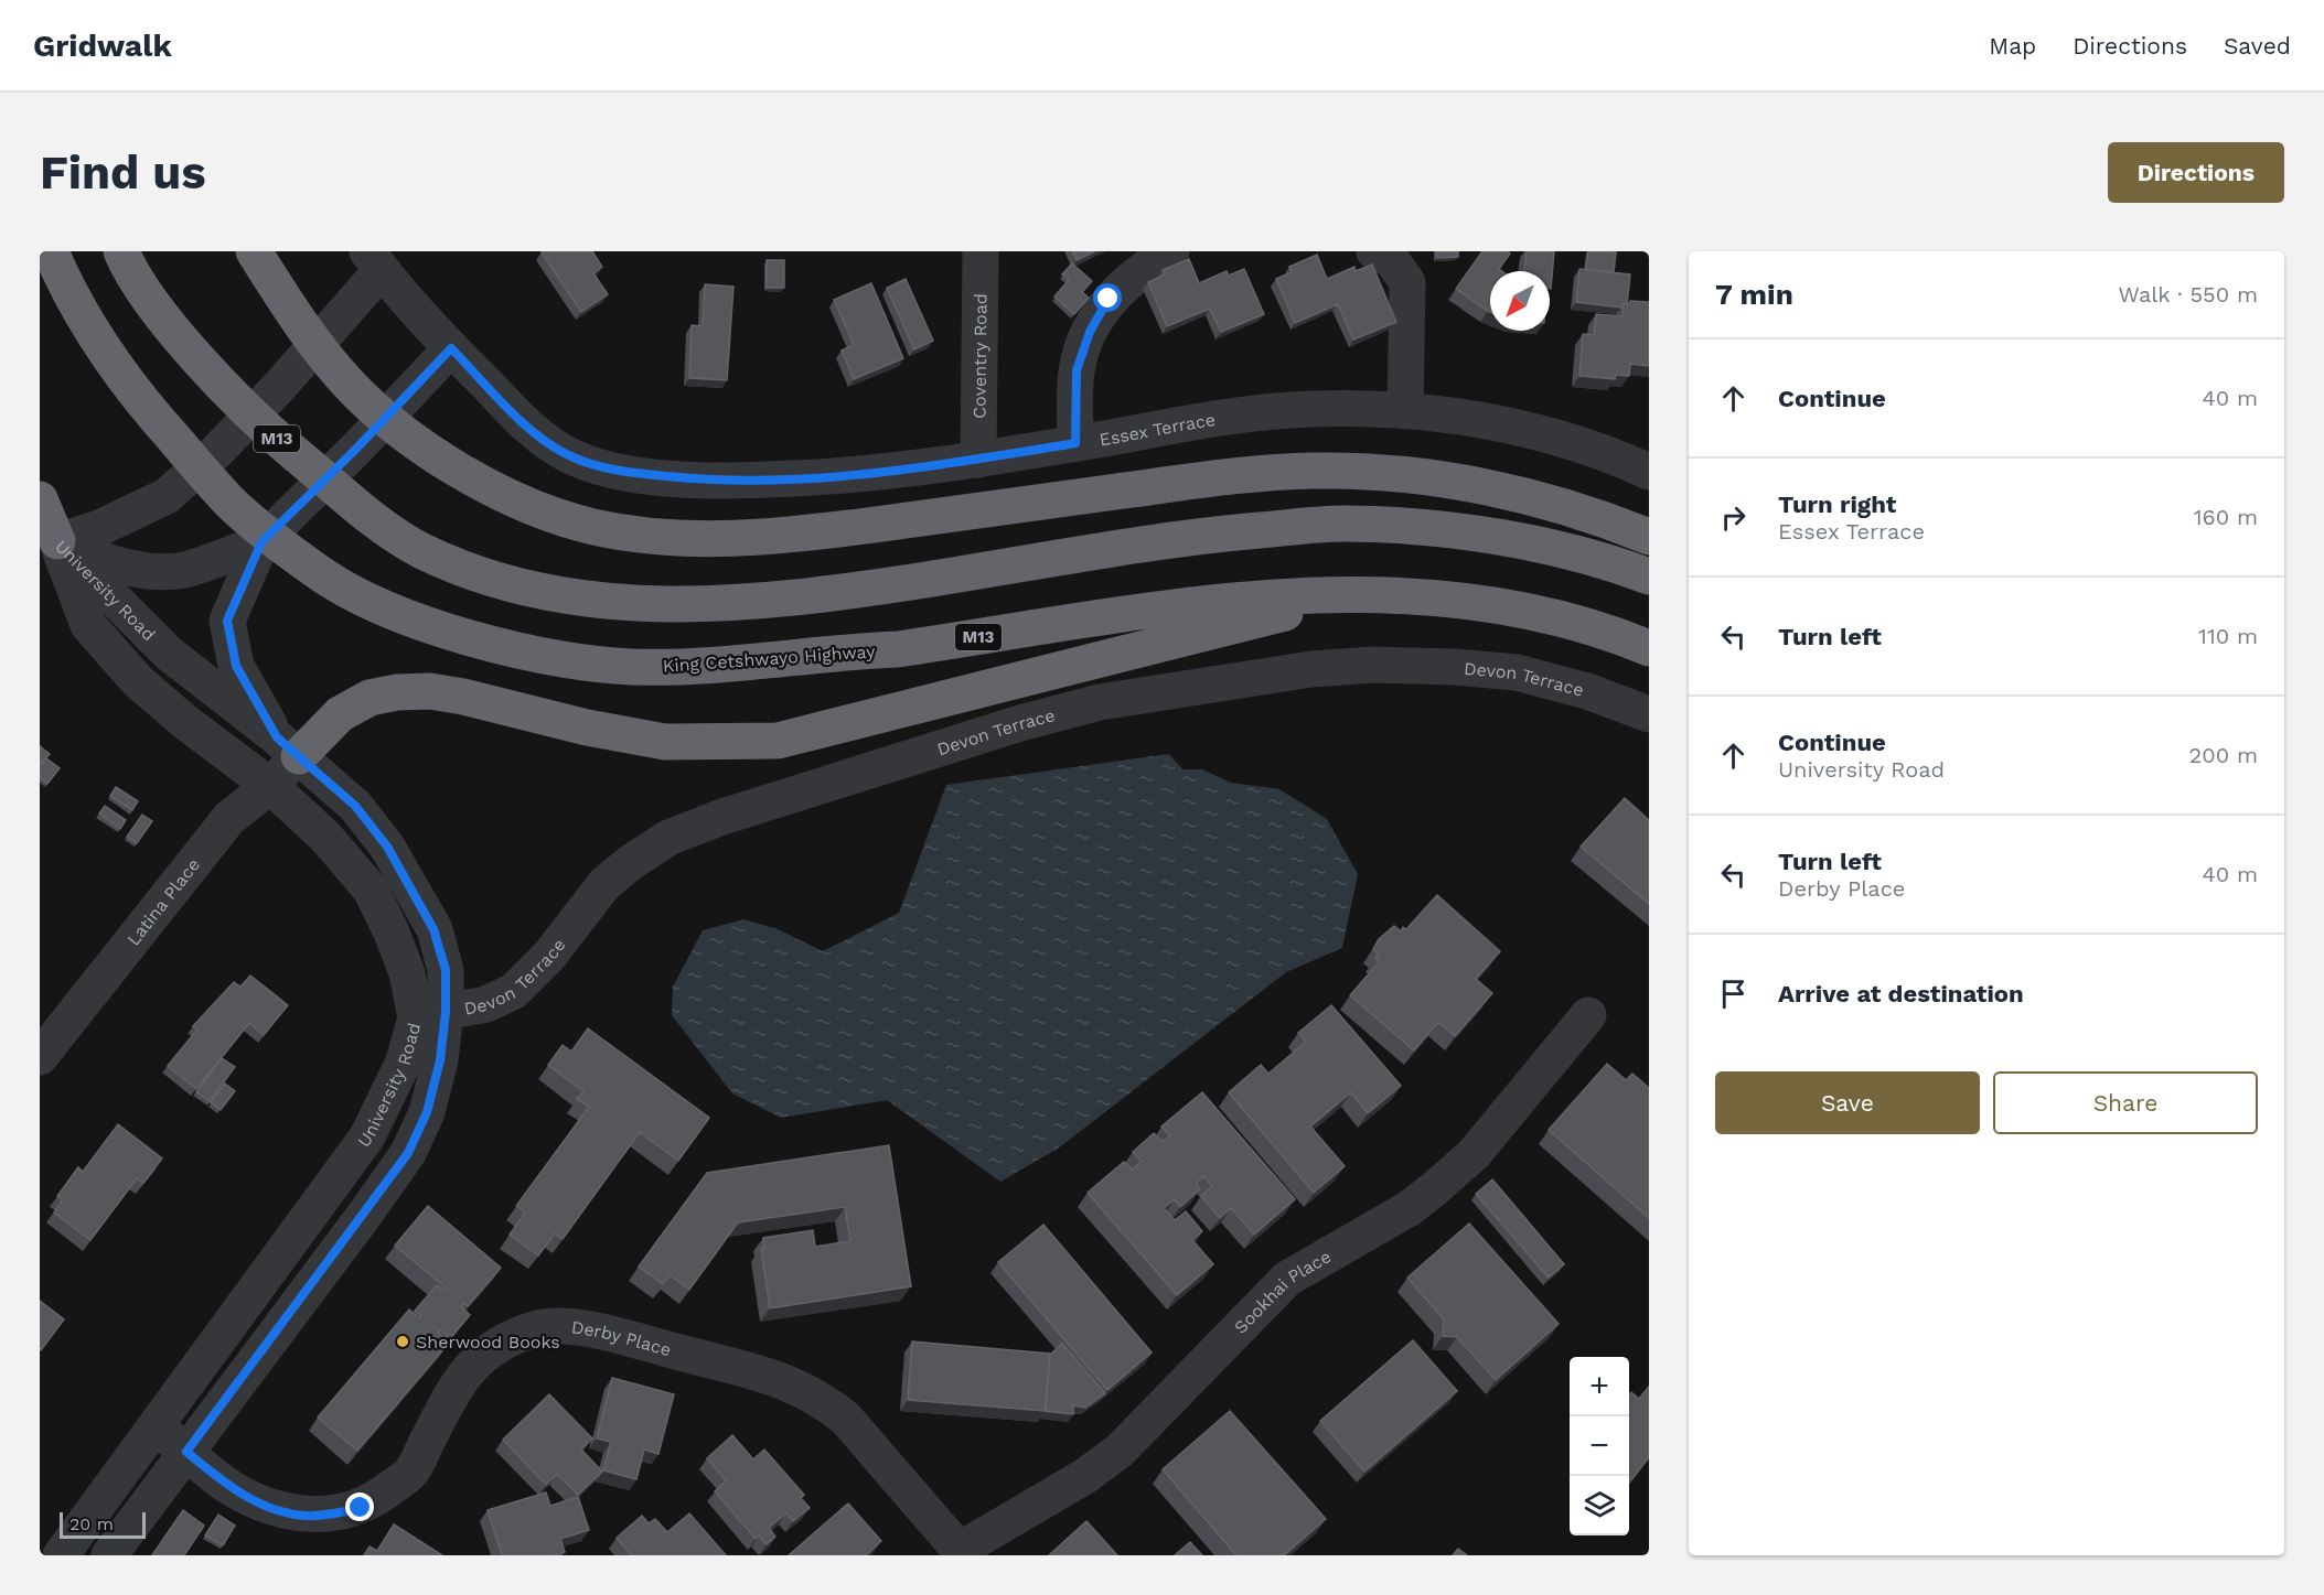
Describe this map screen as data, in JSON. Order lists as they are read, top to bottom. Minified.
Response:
{"streets":{"highway":["M13","King Cetshwayo Highway"],"street":["Coventry Road","Essex Terrace","University Road","Devon Terrace","Latina Place","Sookhai Place","Derby Place"]},"crossings":[["Coventry Road","Essex Terrace"],["University Road","Devon Terrace"],["University Road","Latina Place"],["University Road","Derby Place"],["Sookhai Place","Derby Place"]],"places":["Sherwood Books"],"scale_bar":"20 m","north":"bottom left","page":{"header":"Gridwalk","nav":["Map","Directions","Saved"],"buttons":["Directions",["Save","Share"]],"title":"Find us","heading":["7 min","Walk · 550 m"],"list":[["Continue","40 m"],["Turn right","Essex Terrace","160 m"],["Turn left","110 m"],["Continue","University Road","200 m"],["Turn left","Derby Place","40 m"],"Arrive at destination"],"map_buttons":["+","−"],"scale":"20 m"}}
